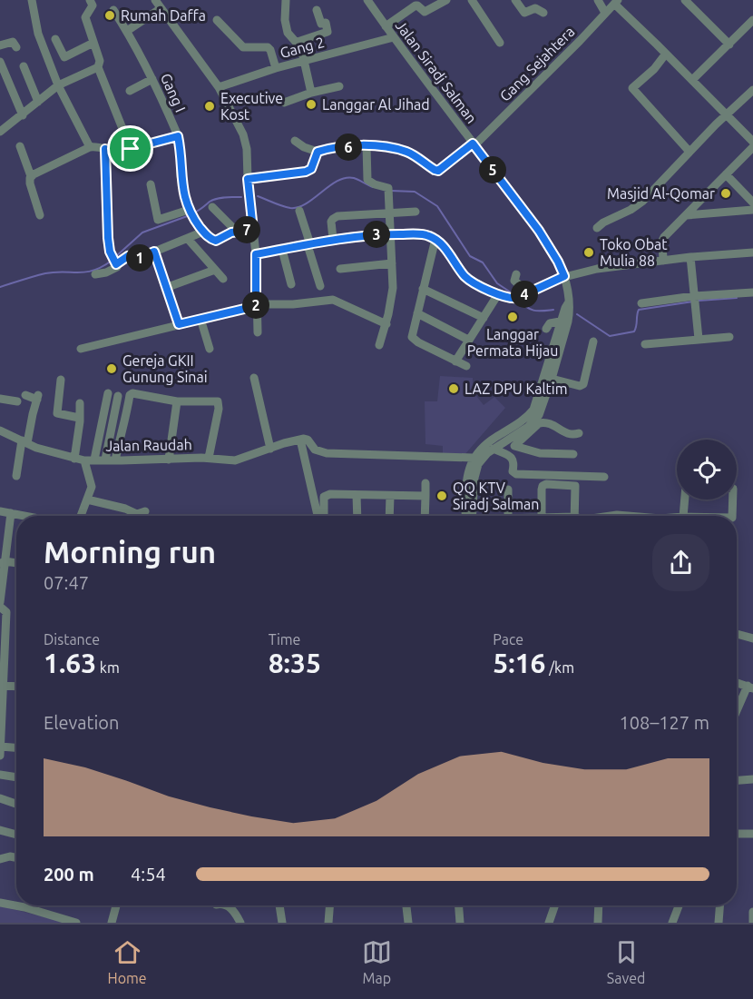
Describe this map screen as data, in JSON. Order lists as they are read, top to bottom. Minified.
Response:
{"streets":{"street":["Gang 2","Gang Sejahtera","Jalan Siradj Salman","Gang I","Jalan Raudah"]},"crossings":[["Gang 2","Jalan Siradj Salman"],["Gang Sejahtera","Jalan Siradj Salman"]],"places":["Rumah Daffa","Langgar Al Jihad","Executive Kost","Masjid Al-Qomar","Toko Obat Mulia 88","Langgar Permata Hijau","Gereja GKII Gunung Sinai","LAZ DPU Kaltim","QQ KTV Siradj Salman"],"page":{"pins":["6","5","7","3","1","4","2"],"heading":["Morning run","07:47"],"stats":[["Distance","1.63 km"],["Time","8:35"],["Pace","5:16 /km"]],"chart":["Elevation","108–127 m"],"list":[{"name":"200 m","note":"4:54"}],"tabs":["Home","Map","Saved"]}}
